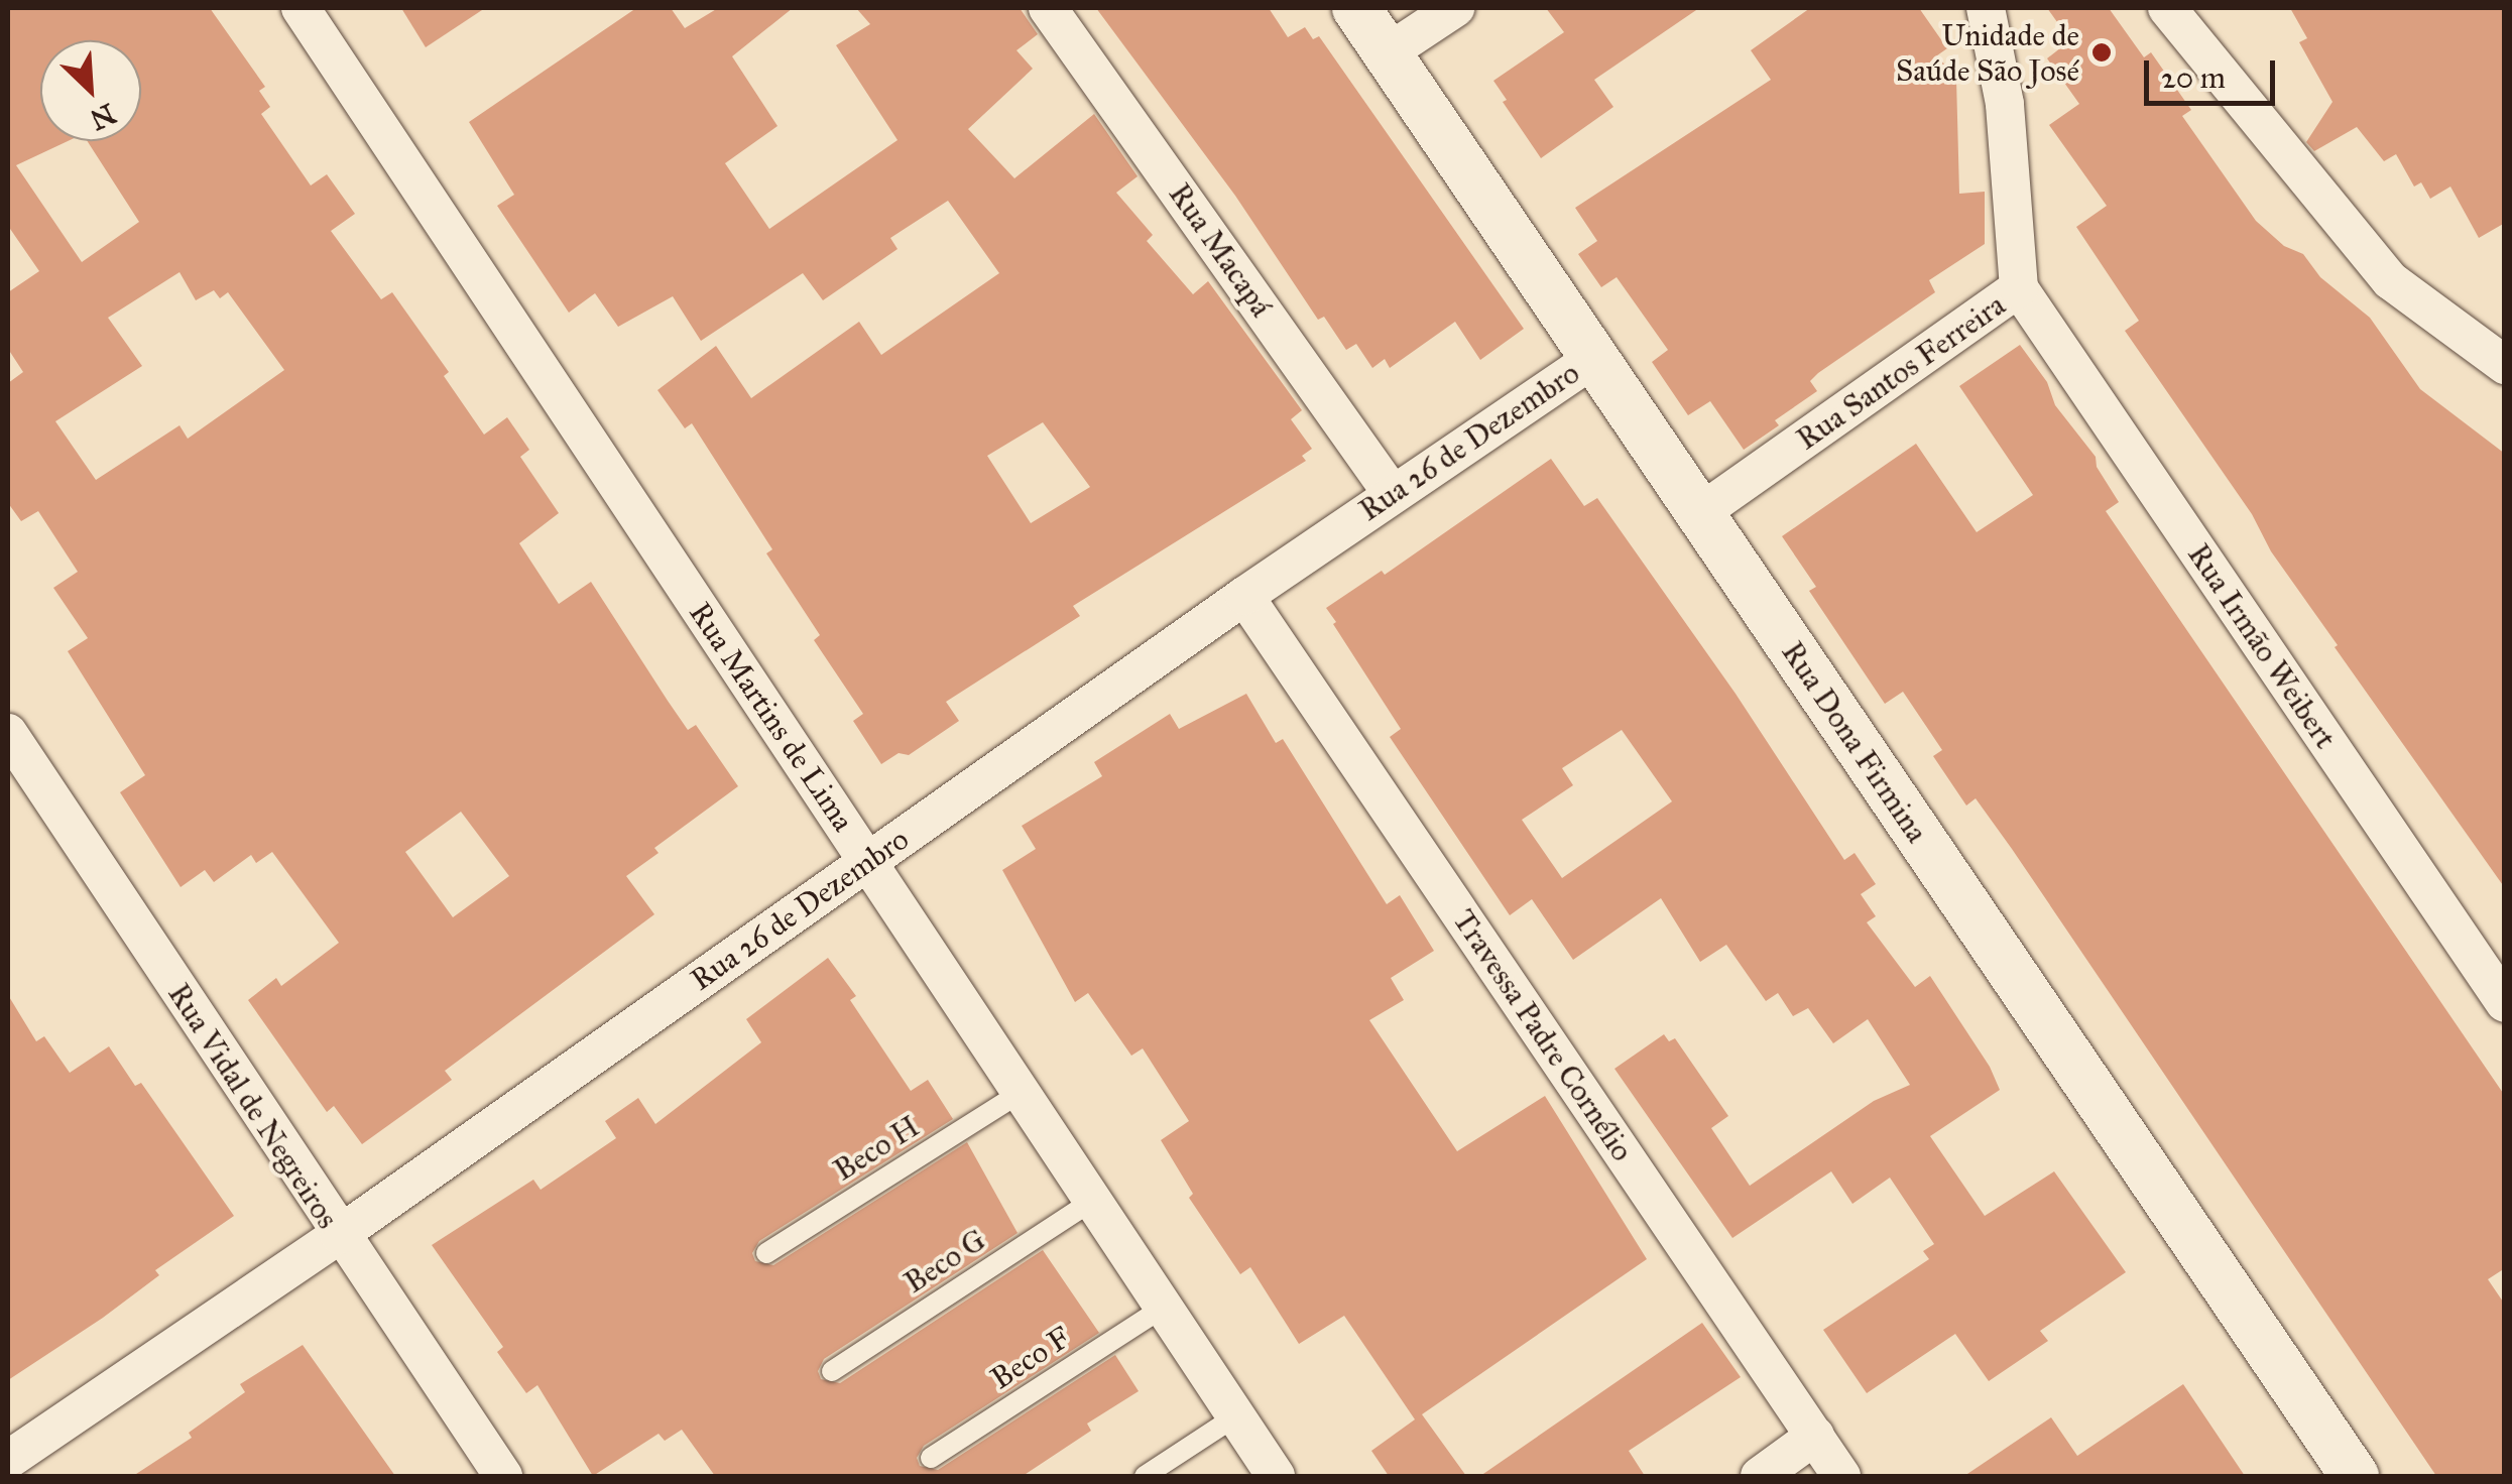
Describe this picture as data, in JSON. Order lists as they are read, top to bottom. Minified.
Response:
{"streets":{"street":["Rua Macapá","Rua Santos Ferreira","Rua 26 de Dezembro","Rua Irmão Weibert","Rua Martins de Lima","Rua Dona Firmina","Travessa Padre Cornélio","Rua Vidal de Negreiros"],"lane":["Beco H","Beco G","Beco F"]},"crossings":[["Rua Macapá","Rua 26 de Dezembro"],["Rua Santos Ferreira","Rua Irmão Weibert"],["Rua Santos Ferreira","Rua Dona Firmina"],["Rua 26 de Dezembro","Rua Martins de Lima"],["Rua 26 de Dezembro","Rua Dona Firmina"],["Rua 26 de Dezembro","Travessa Padre Cornélio"],["Rua 26 de Dezembro","Rua Vidal de Negreiros"],["Rua Martins de Lima","Beco H"],["Rua Martins de Lima","Beco G"],["Rua Martins de Lima","Beco F"]],"places":["Unidade de Saúde São José"],"scale_bar":"20 m","north":"bottom right"}
